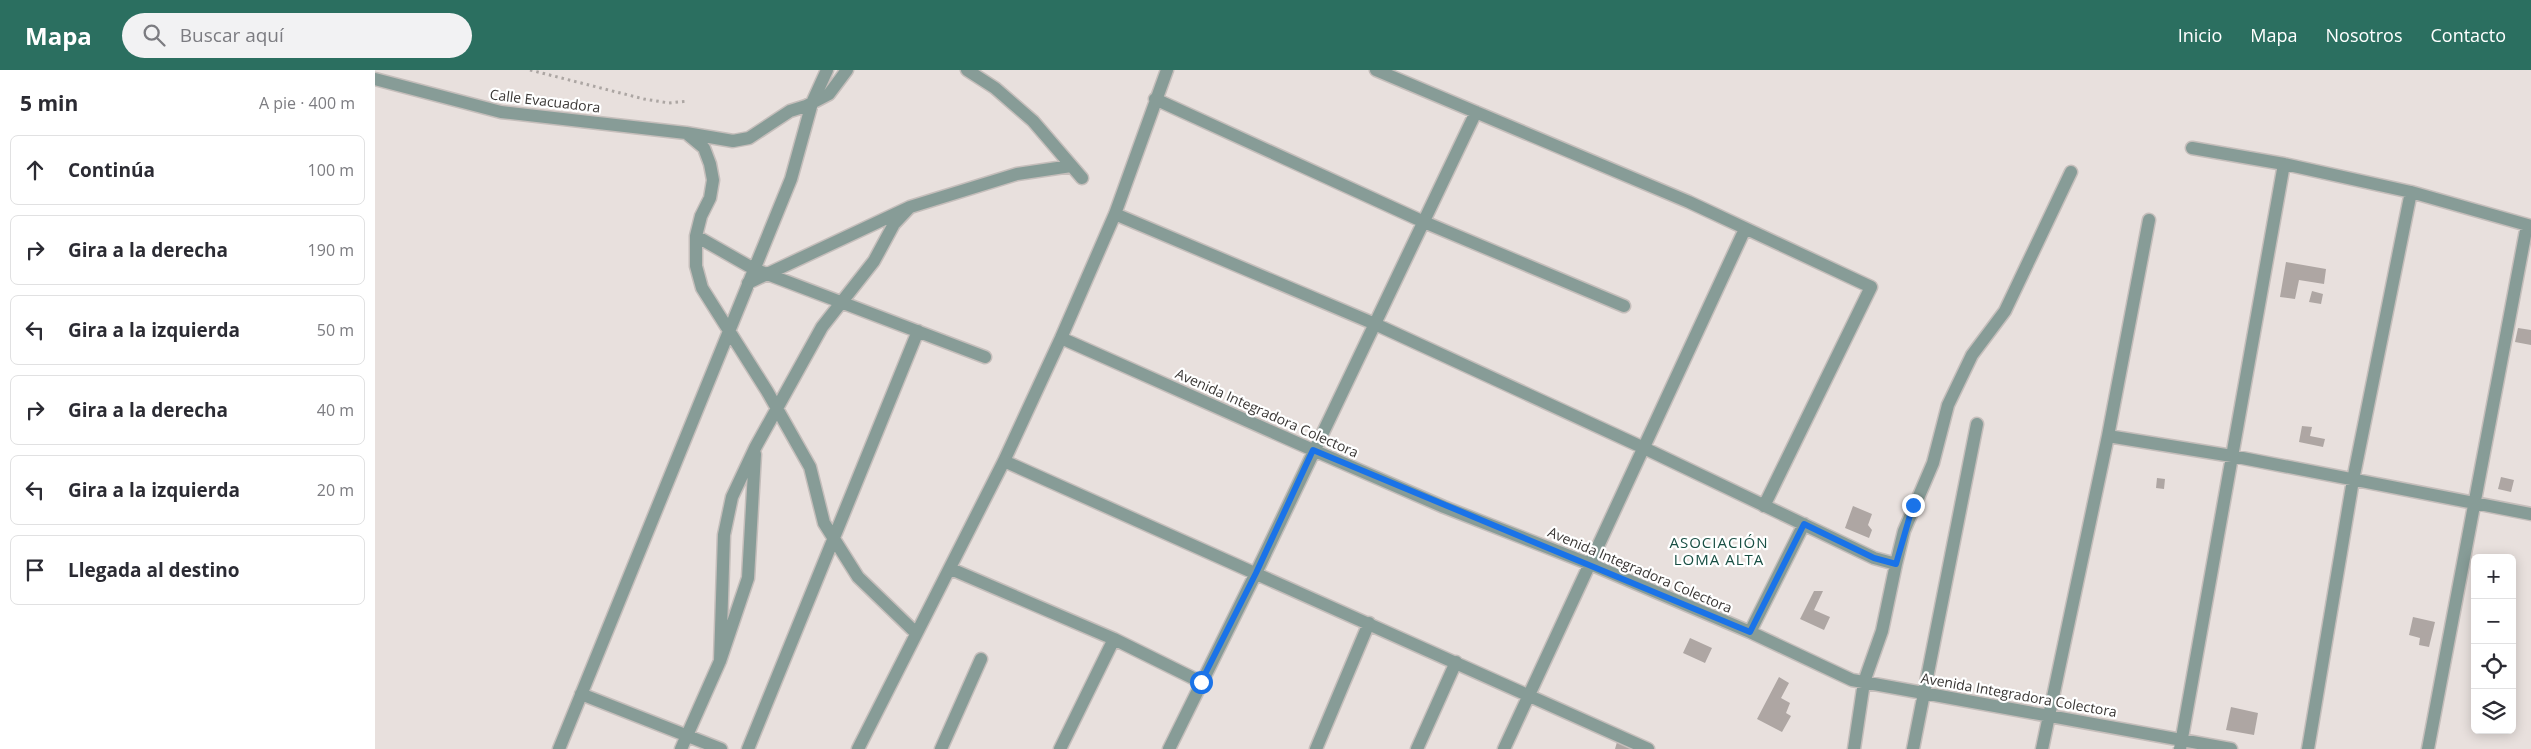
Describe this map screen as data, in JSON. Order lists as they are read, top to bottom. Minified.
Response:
{"streets":{"street":["Calle Evacuadora","Avenida Integradora Colectora"]},"districts":["ASOCIACIÓN LOMA ALTA"],"page":{"header":"Mapa","search":"Buscar aquí","nav":["Inicio","Mapa","Nosotros","Contacto"],"heading":["5 min","A pie · 400 m"],"list":[["Continúa","100 m"],["Gira a la derecha","190 m"],["Gira a la izquierda","50 m"],["Gira a la derecha","40 m"],["Gira a la izquierda","20 m"],"Llegada al destino"],"map_buttons":["+","−"]}}
